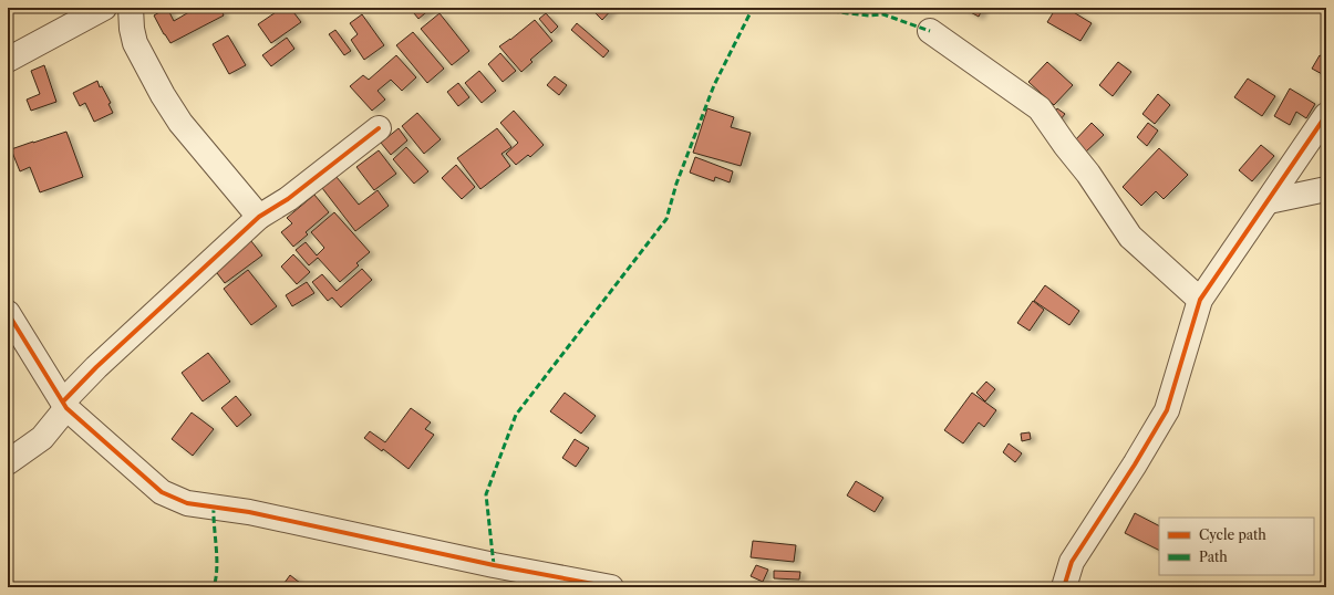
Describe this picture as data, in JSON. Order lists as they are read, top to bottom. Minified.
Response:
{"legend":["Cycle path","Path"]}
